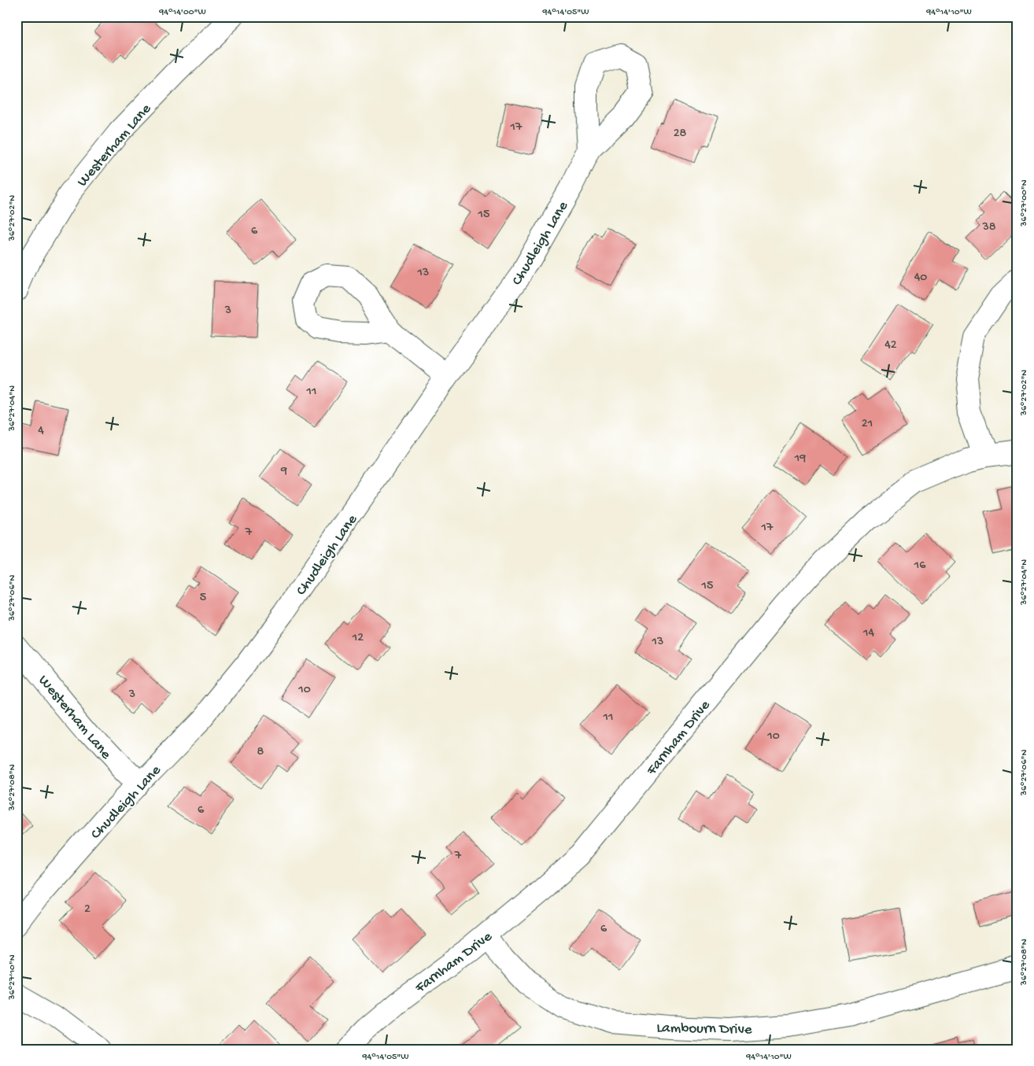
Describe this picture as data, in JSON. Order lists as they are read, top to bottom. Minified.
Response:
{"streets":{"street":["Westerham Lane","Chudleigh Lane","Farnham Drive","Lambourn Drive"]},"crossings":[["Westerham Lane","Chudleigh Lane"],["Farnham Drive","Lambourn Drive"]],"house_numbers":["17","28","15","38","6","13","40","3","42","11","21","4","19","9","17","7","16","15","5","14","12","13","10","3","11","10","8","6","7","2","6"],"coordinates":["94°14'00\"W","94°14'05\"W","94°14'10\"W","36°27'00\"N","36°27'02\"N","36°27'04\"N","36°27'06\"N","36°27'08\"N","36°27'10\"N"]}
